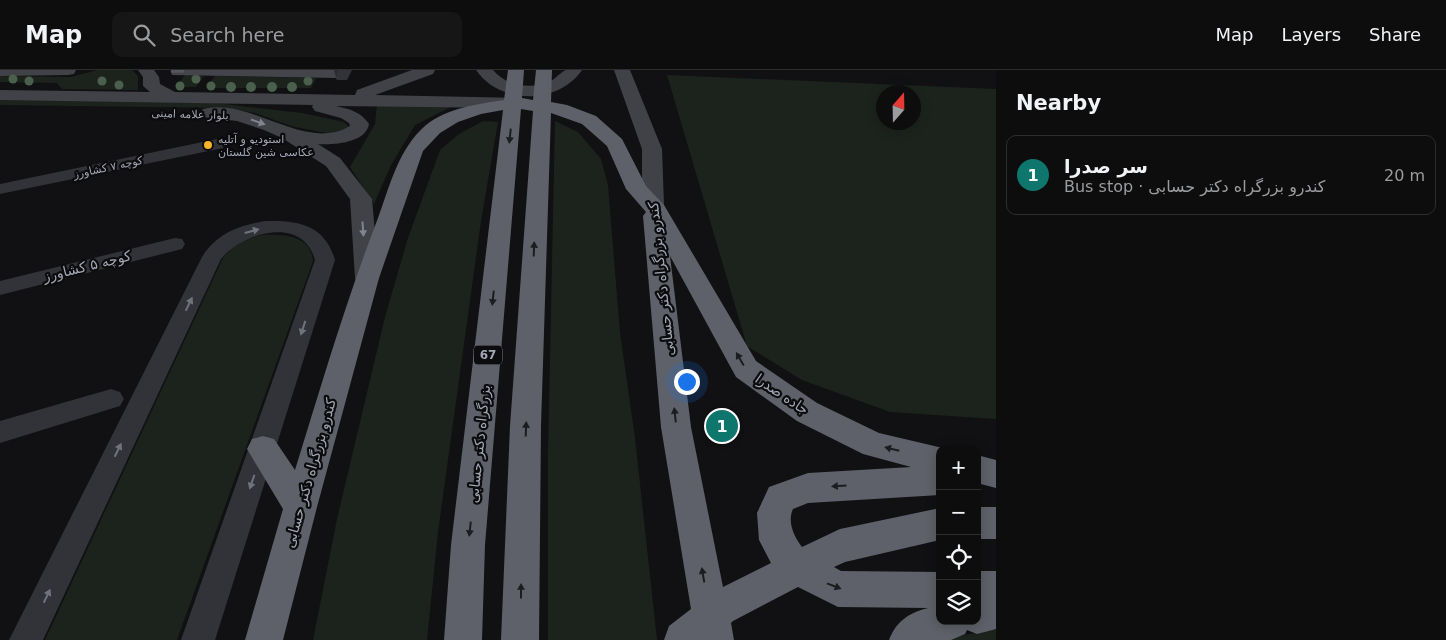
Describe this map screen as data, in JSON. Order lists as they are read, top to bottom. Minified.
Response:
{"streets":{"highway":["کندرو بزرگراه دکتر حسابی","67","جاده صدرا","بزرگراه دکتر حسابی"],"main road":["بلوار علامه امینی"],"street":["کوچه ۷ کشاورز","کوچه ۵ کشاورز"]},"crossings":[["بلوار علامه امینی","کندرو بزرگراه دکتر حسابی"],["کندرو بزرگراه دکتر حسابی","جاده صدرا"]],"one_way":["جاده صدرا"],"places":["استودیو و آتلیه عکاسی شین گلستان"],"north":"top","page":{"header":"Map","search":"Search here","nav":["Map","Layers","Share"],"heading":"Nearby","list":[{"mark":"1","name":"سر صدرا","note":"Bus stop · کندرو بزرگراه دکتر حسابی","value":"20 m"}],"pins":"1","map_buttons":["+","−"]}}
